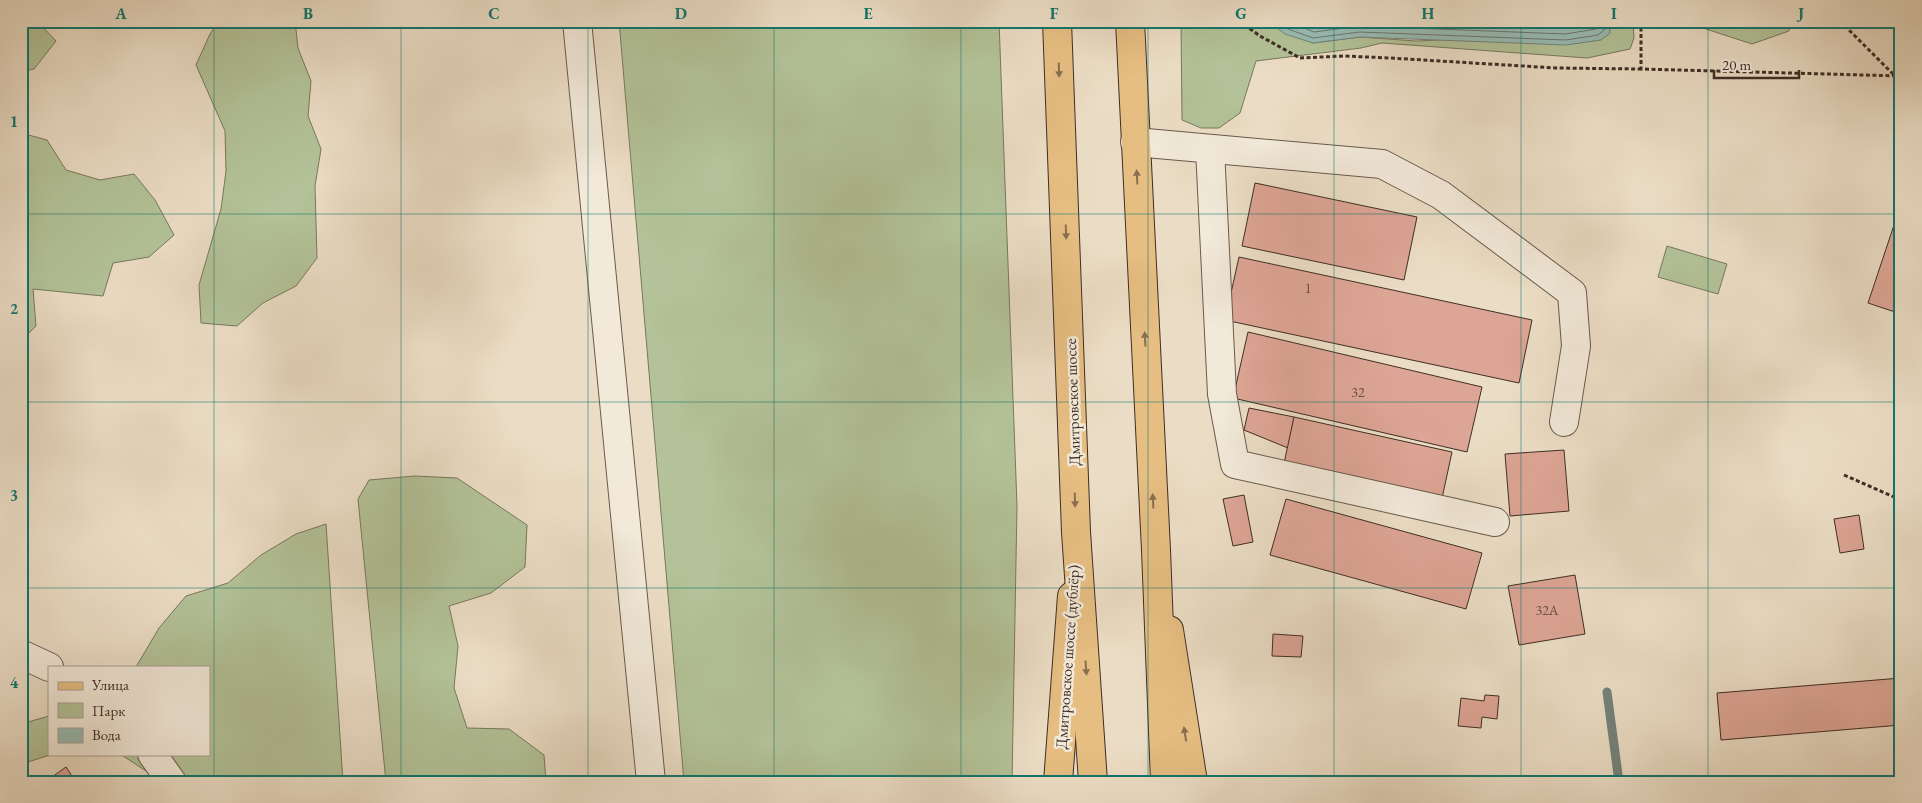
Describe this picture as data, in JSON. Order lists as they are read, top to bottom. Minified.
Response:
{"streets":{"main road":["Дмитровское шоссе","Дмитровское шоссе (дублёр)"]},"crossings":[["Дмитровское шоссе","Дмитровское шоссе (дублёр)"]],"house_numbers":["1","32","32А"],"legend":["Улица","Парк","Вода"],"scale_bar":"20 m","grid":{"columns":["A","B","C","D","E","F","G","H","I","J"],"rows":["1","2","3","4"]}}
